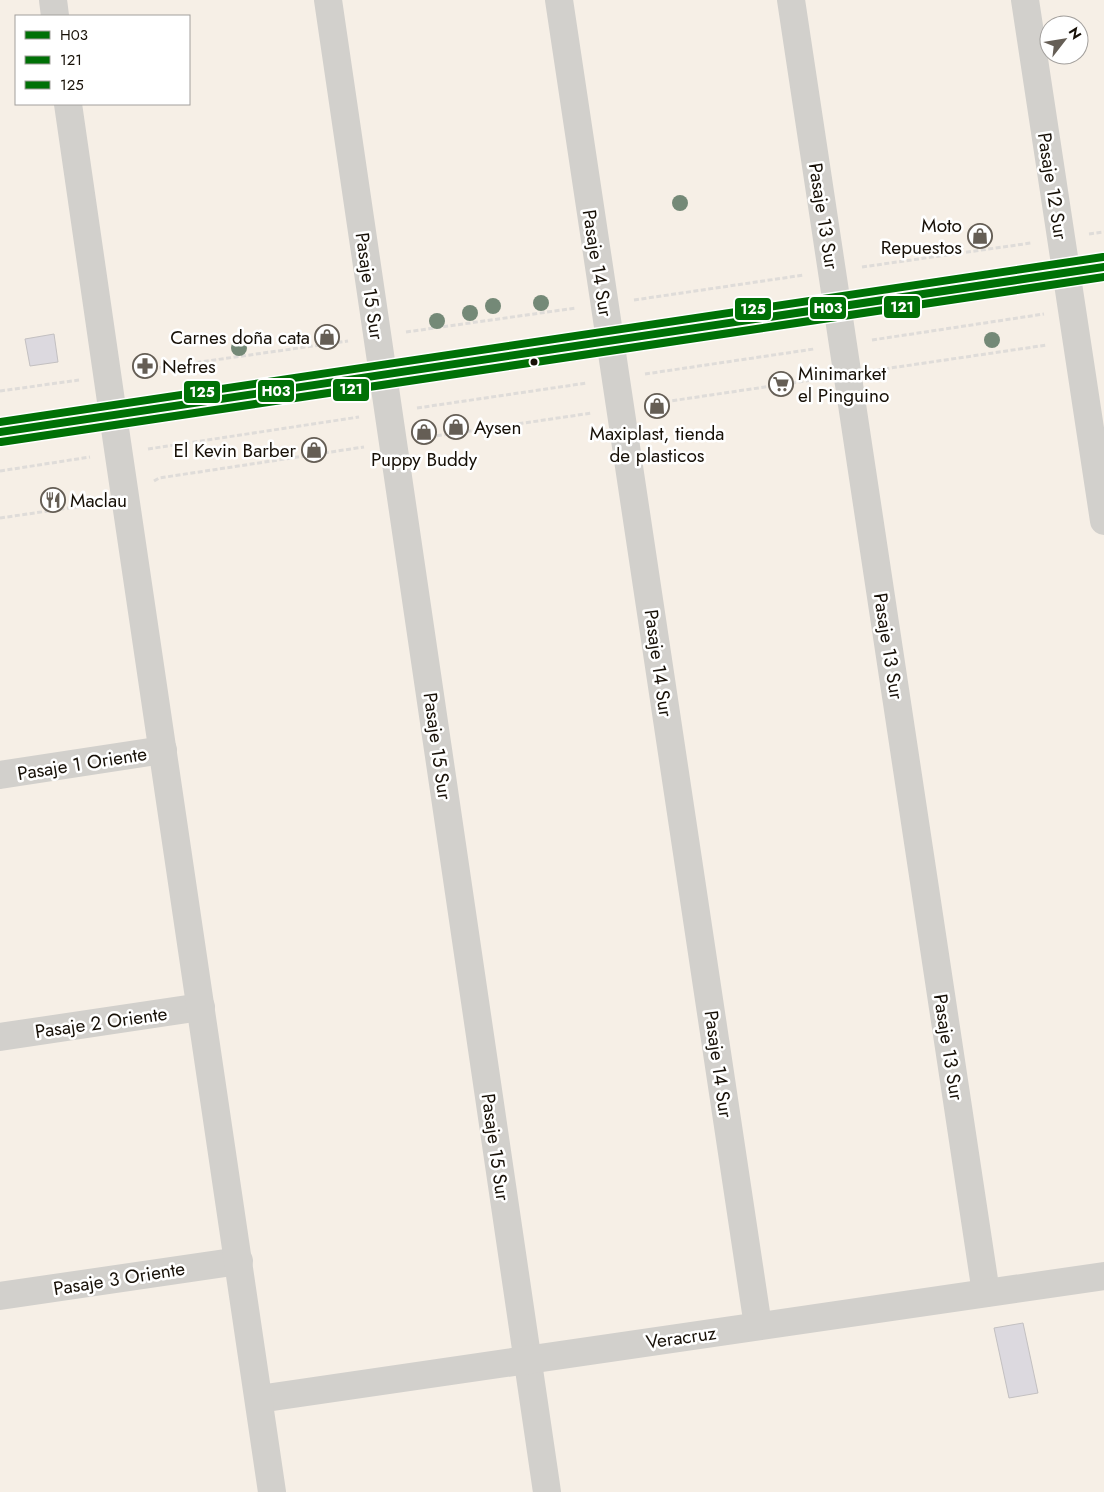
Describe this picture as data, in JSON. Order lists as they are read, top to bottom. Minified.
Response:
{"streets":{"street":["Pasaje 12 Sur","Pasaje 13 Sur","Pasaje 14 Sur","Pasaje 15 Sur","Pasaje 1 Oriente","Pasaje 2 Oriente","Pasaje 3 Oriente","Veracruz"]},"crossings":[["Pasaje 13 Sur","Veracruz"],["Pasaje 14 Sur","Veracruz"],["Pasaje 15 Sur","Veracruz"]],"places":{"shop":["Moto Repuestos","Carnes doña cata","Maxiplast, tienda de plasticos","Aysen","Puppy Buddy","El Kevin Barber"],"pharmacy":["Nefres"],"supermarket":["Minimarket el Pinguino"],"restaurant":["Maclau"]},"lines":["transit line 125","transit line H03","transit line 121"],"legend":["H03","121","125"],"north":"top right"}
